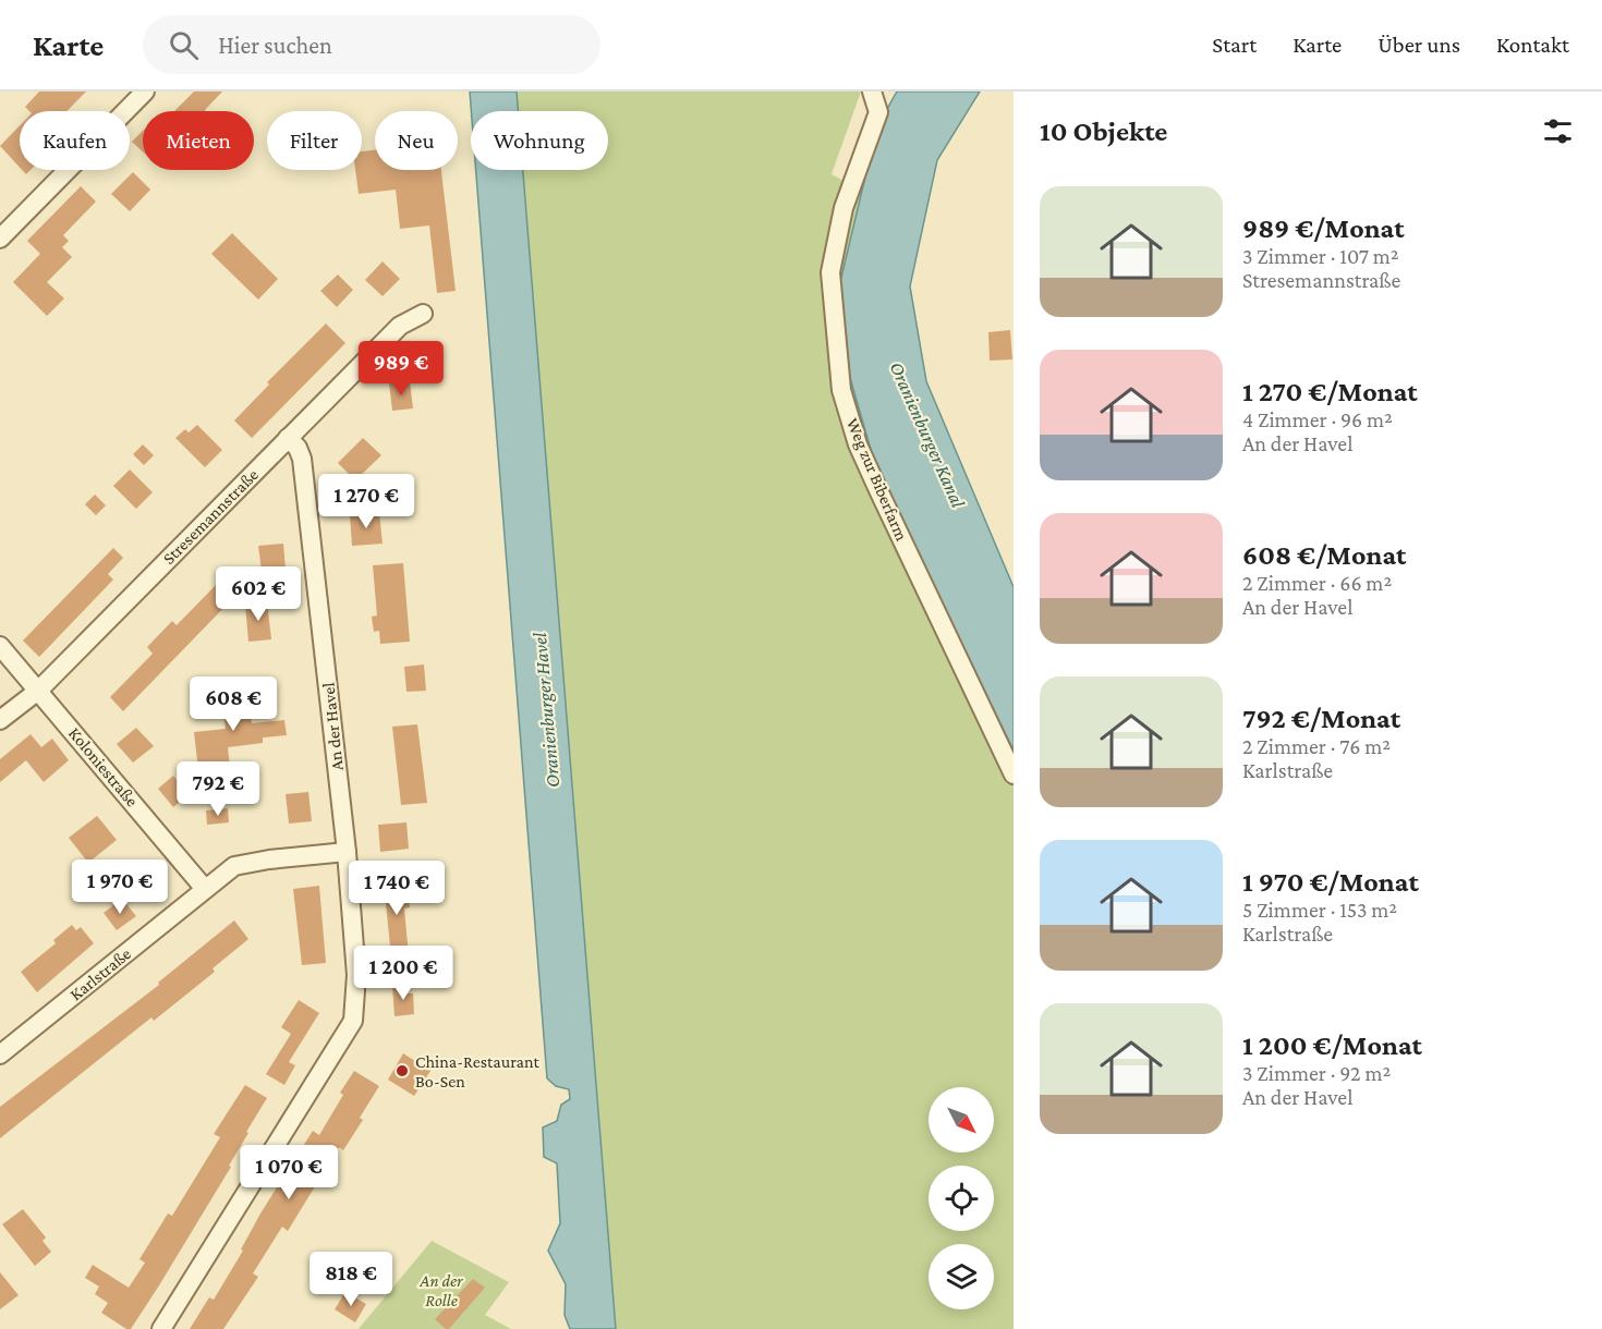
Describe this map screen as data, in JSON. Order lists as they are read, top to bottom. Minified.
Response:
{"streets":{"street":["Weg zur Biberfarm","Stresemannstraße","An der Havel","Koloniestraße","Karlstraße"]},"crossings":[["Stresemannstraße","An der Havel"],["Stresemannstraße","Koloniestraße"],["An der Havel","Karlstraße"],["Koloniestraße","Karlstraße"]],"water":["Oranienburger Kanal","Oranienburger Havel"],"parks":["An der Rolle"],"places":["China-Restaurant Bo-Sen"],"north":"bottom right","page":{"header":"Karte","search":"Hier suchen","nav":["Start","Karte","Über uns","Kontakt"],"heading":"10 Objekte","chip":["Kaufen","Mieten","Filter","Neu","Wohnung"],"list":[{"name":"989 €/Monat","note":"3 Zimmer · 107 m² · Stresemannstraße"},{"name":"1 270 €/Monat","note":"4 Zimmer · 96 m² · An der Havel"},{"name":"608 €/Monat","note":"2 Zimmer · 66 m² · An der Havel"},{"name":"792 €/Monat","note":"2 Zimmer · 76 m² · Karlstraße"},{"name":"1 970 €/Monat","note":"5 Zimmer · 153 m² · Karlstraße"},{"name":"1 200 €/Monat","note":"3 Zimmer · 92 m² · An der Havel"}],"price":["989 €","1 270 €","602 €","608 €","792 €","1 970 €","1 740 €","1 200 €","1 070 €","818 €"]}}
